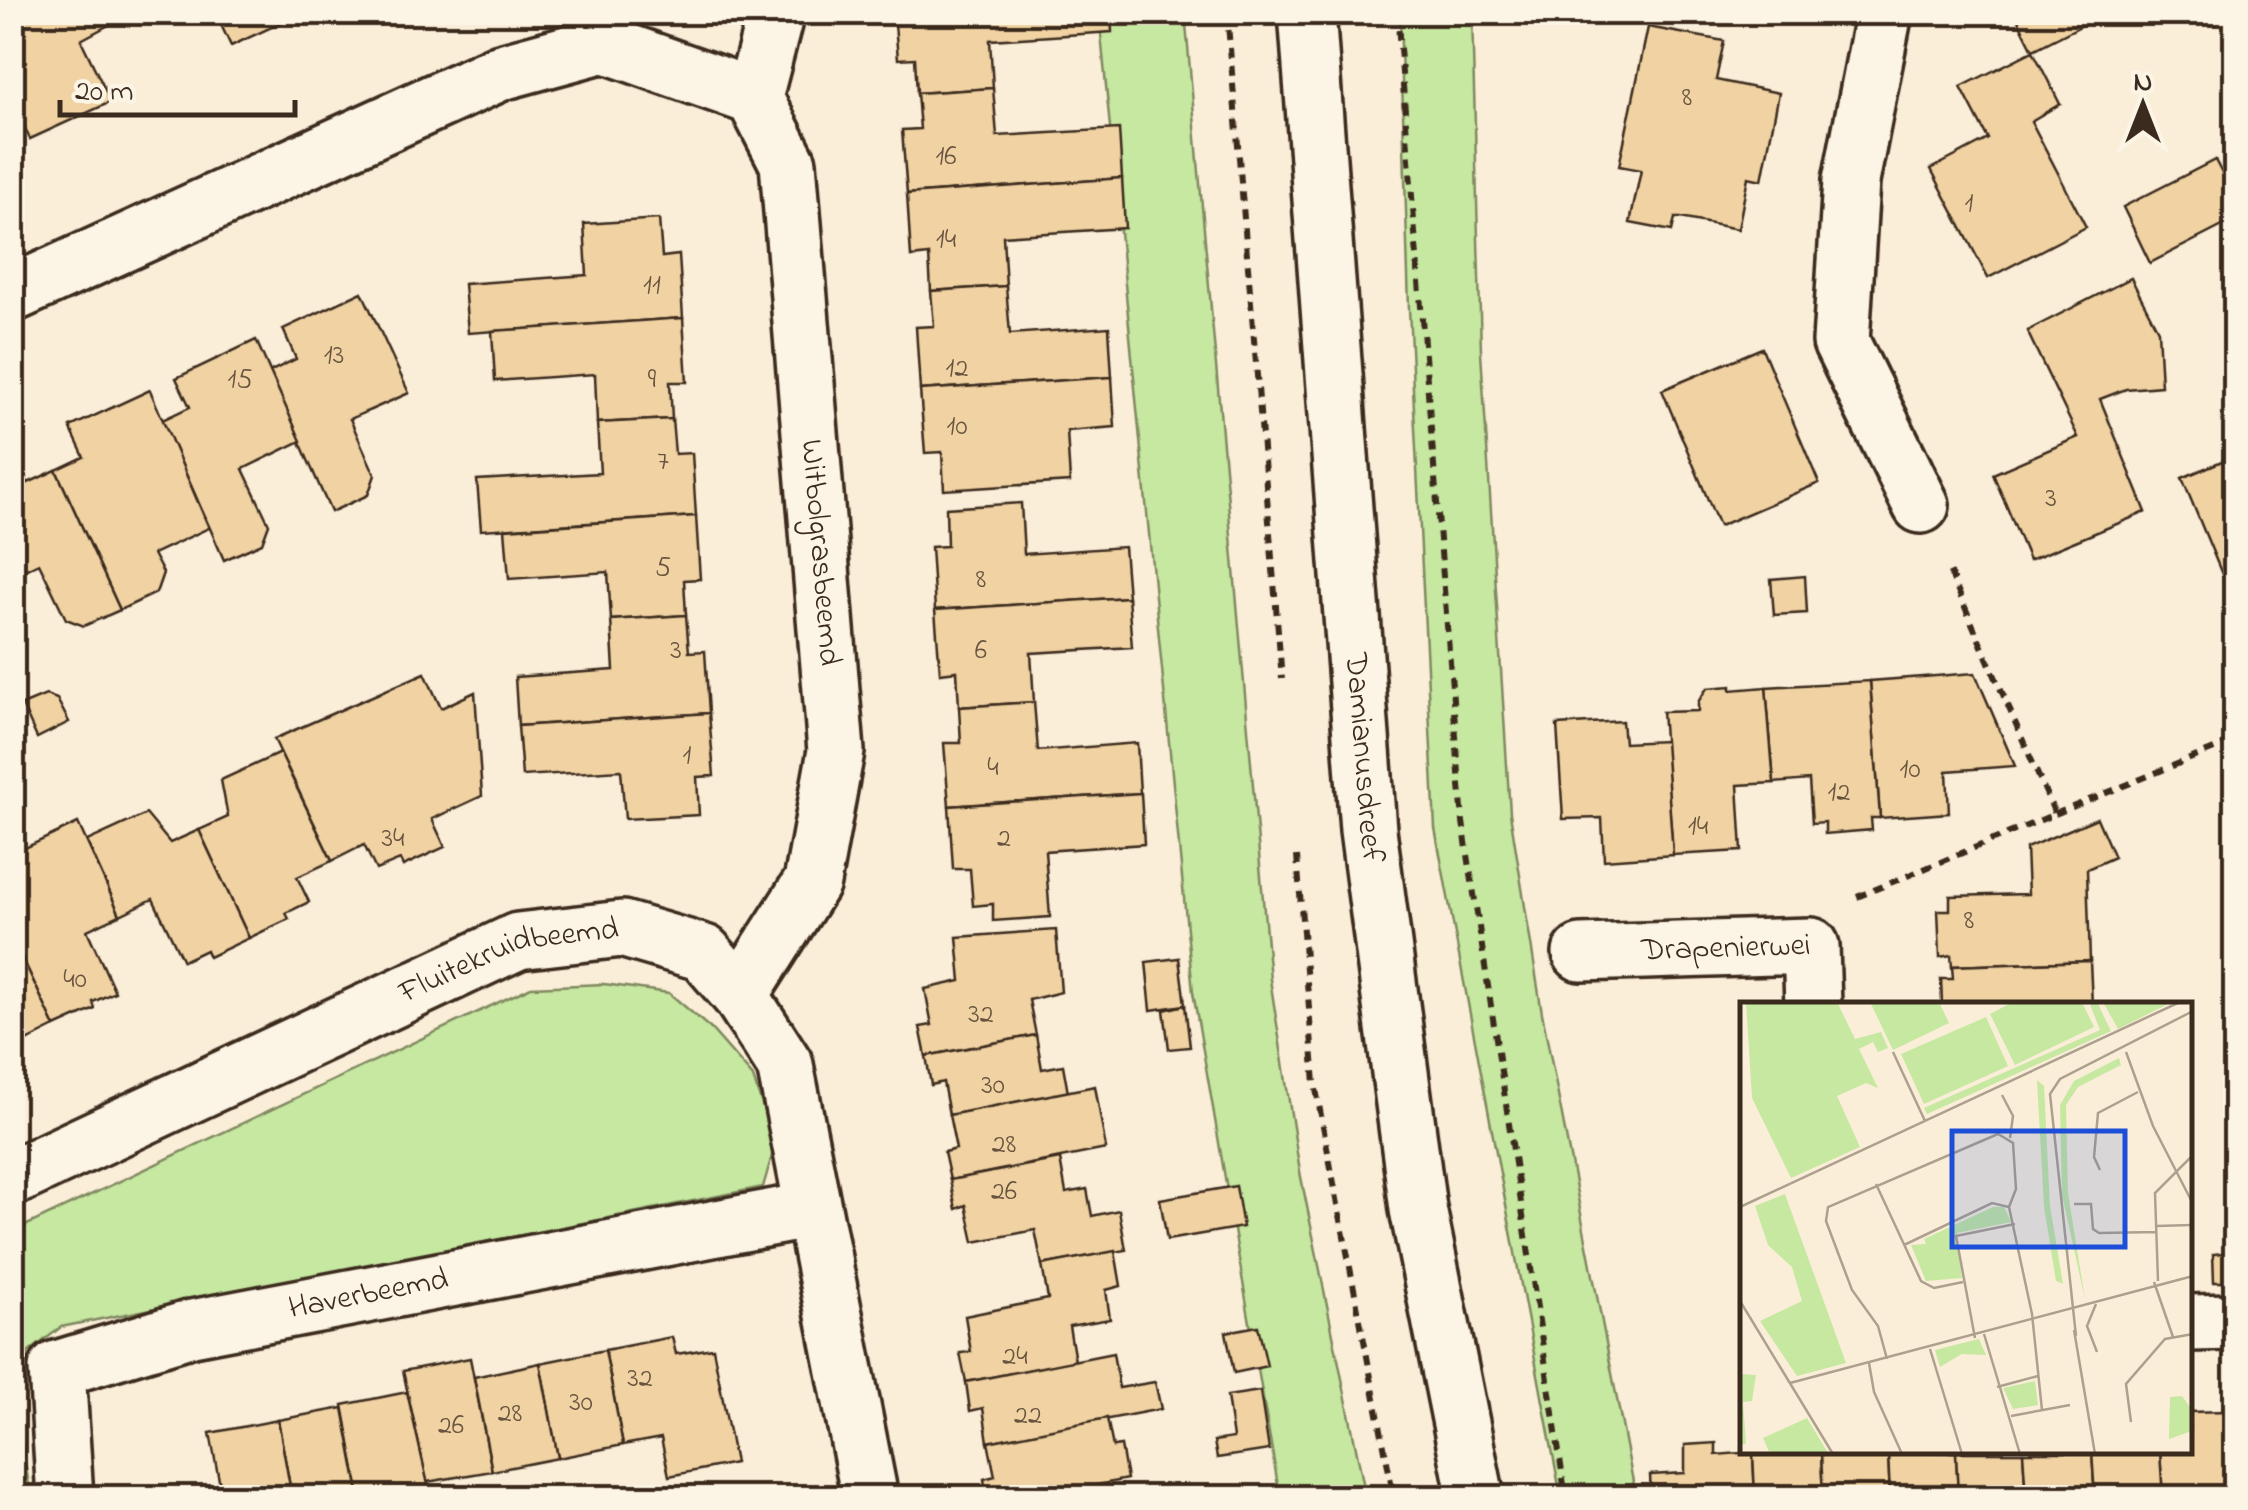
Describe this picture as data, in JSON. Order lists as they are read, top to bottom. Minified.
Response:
{"streets":{"street":["Witbolgrasbeemd","Damianusdreef","Drapenierwei","Fluitekruidbeemd","Haverbeemd"]},"crossings":[["Witbolgrasbeemd","Fluitekruidbeemd"],["Fluitekruidbeemd","Haverbeemd"]],"house_numbers":["8","16","1","14","11","13","12","15","9","10","7","3","5","8","3","6","1","4","10","12","14","34","2","8","40","32","30","28","26","24","32","30","28","22","26"],"scale_bar":"20 m","north":"top"}
